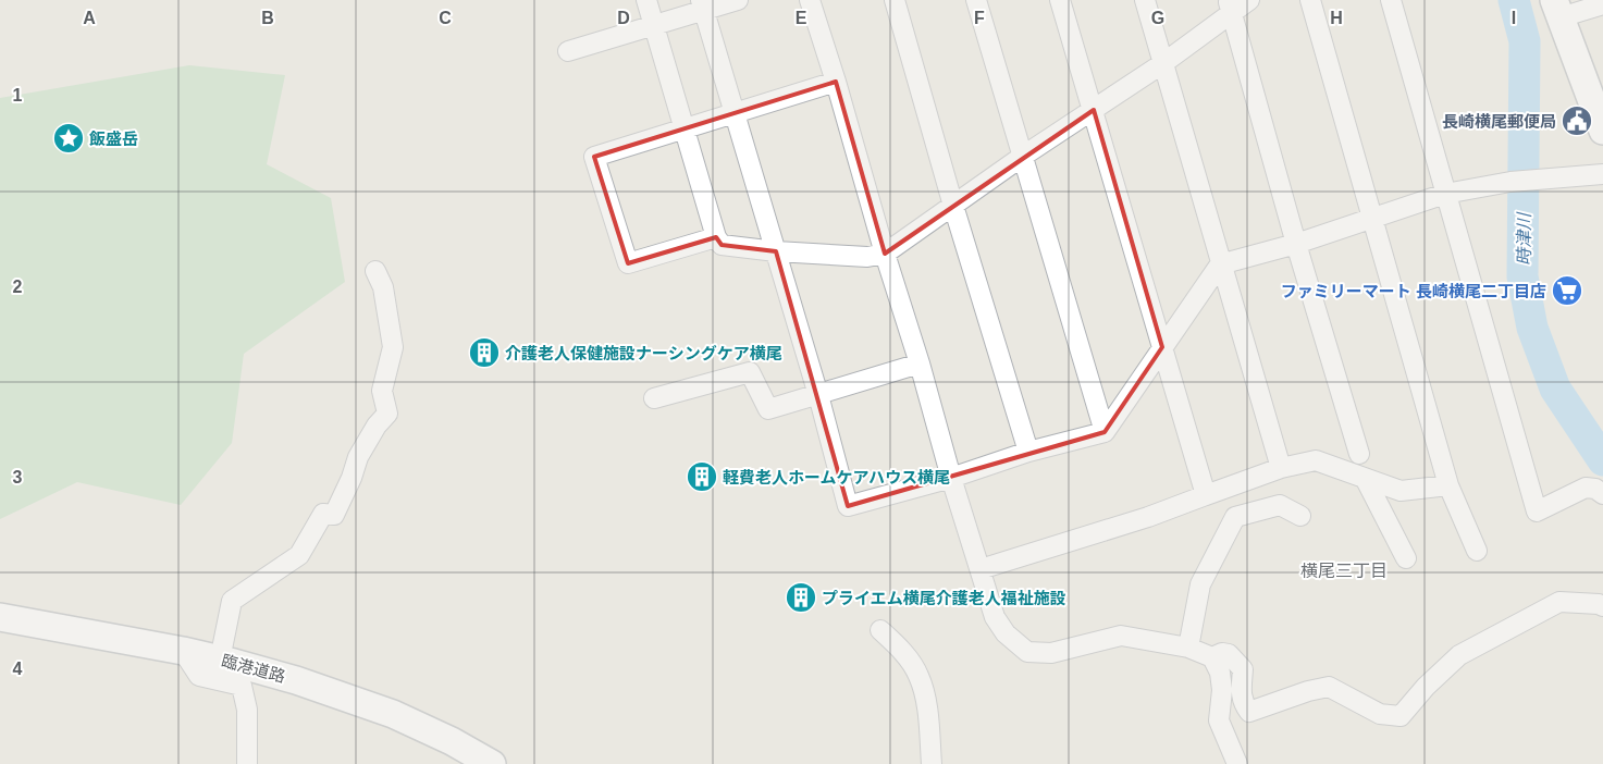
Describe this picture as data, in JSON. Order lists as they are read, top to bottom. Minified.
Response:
{"streets":{"street":["臨港道路"]},"districts":["横尾三丁目"],"water":["時津川"],"places":{"public building":["長崎横尾郵便局"],"place":["飯盛岳"],"supermarket":["ファミリーマート 長崎横尾二丁目店"],"building":["介護老人保健施設ナーシングケア横尾","軽費老人ホームケアハウス横尾","プライエム横尾介護老人福祉施設"]},"grid":{"columns":["A","B","C","D","E","F","G","H","I"],"rows":["1","2","3","4"]}}
